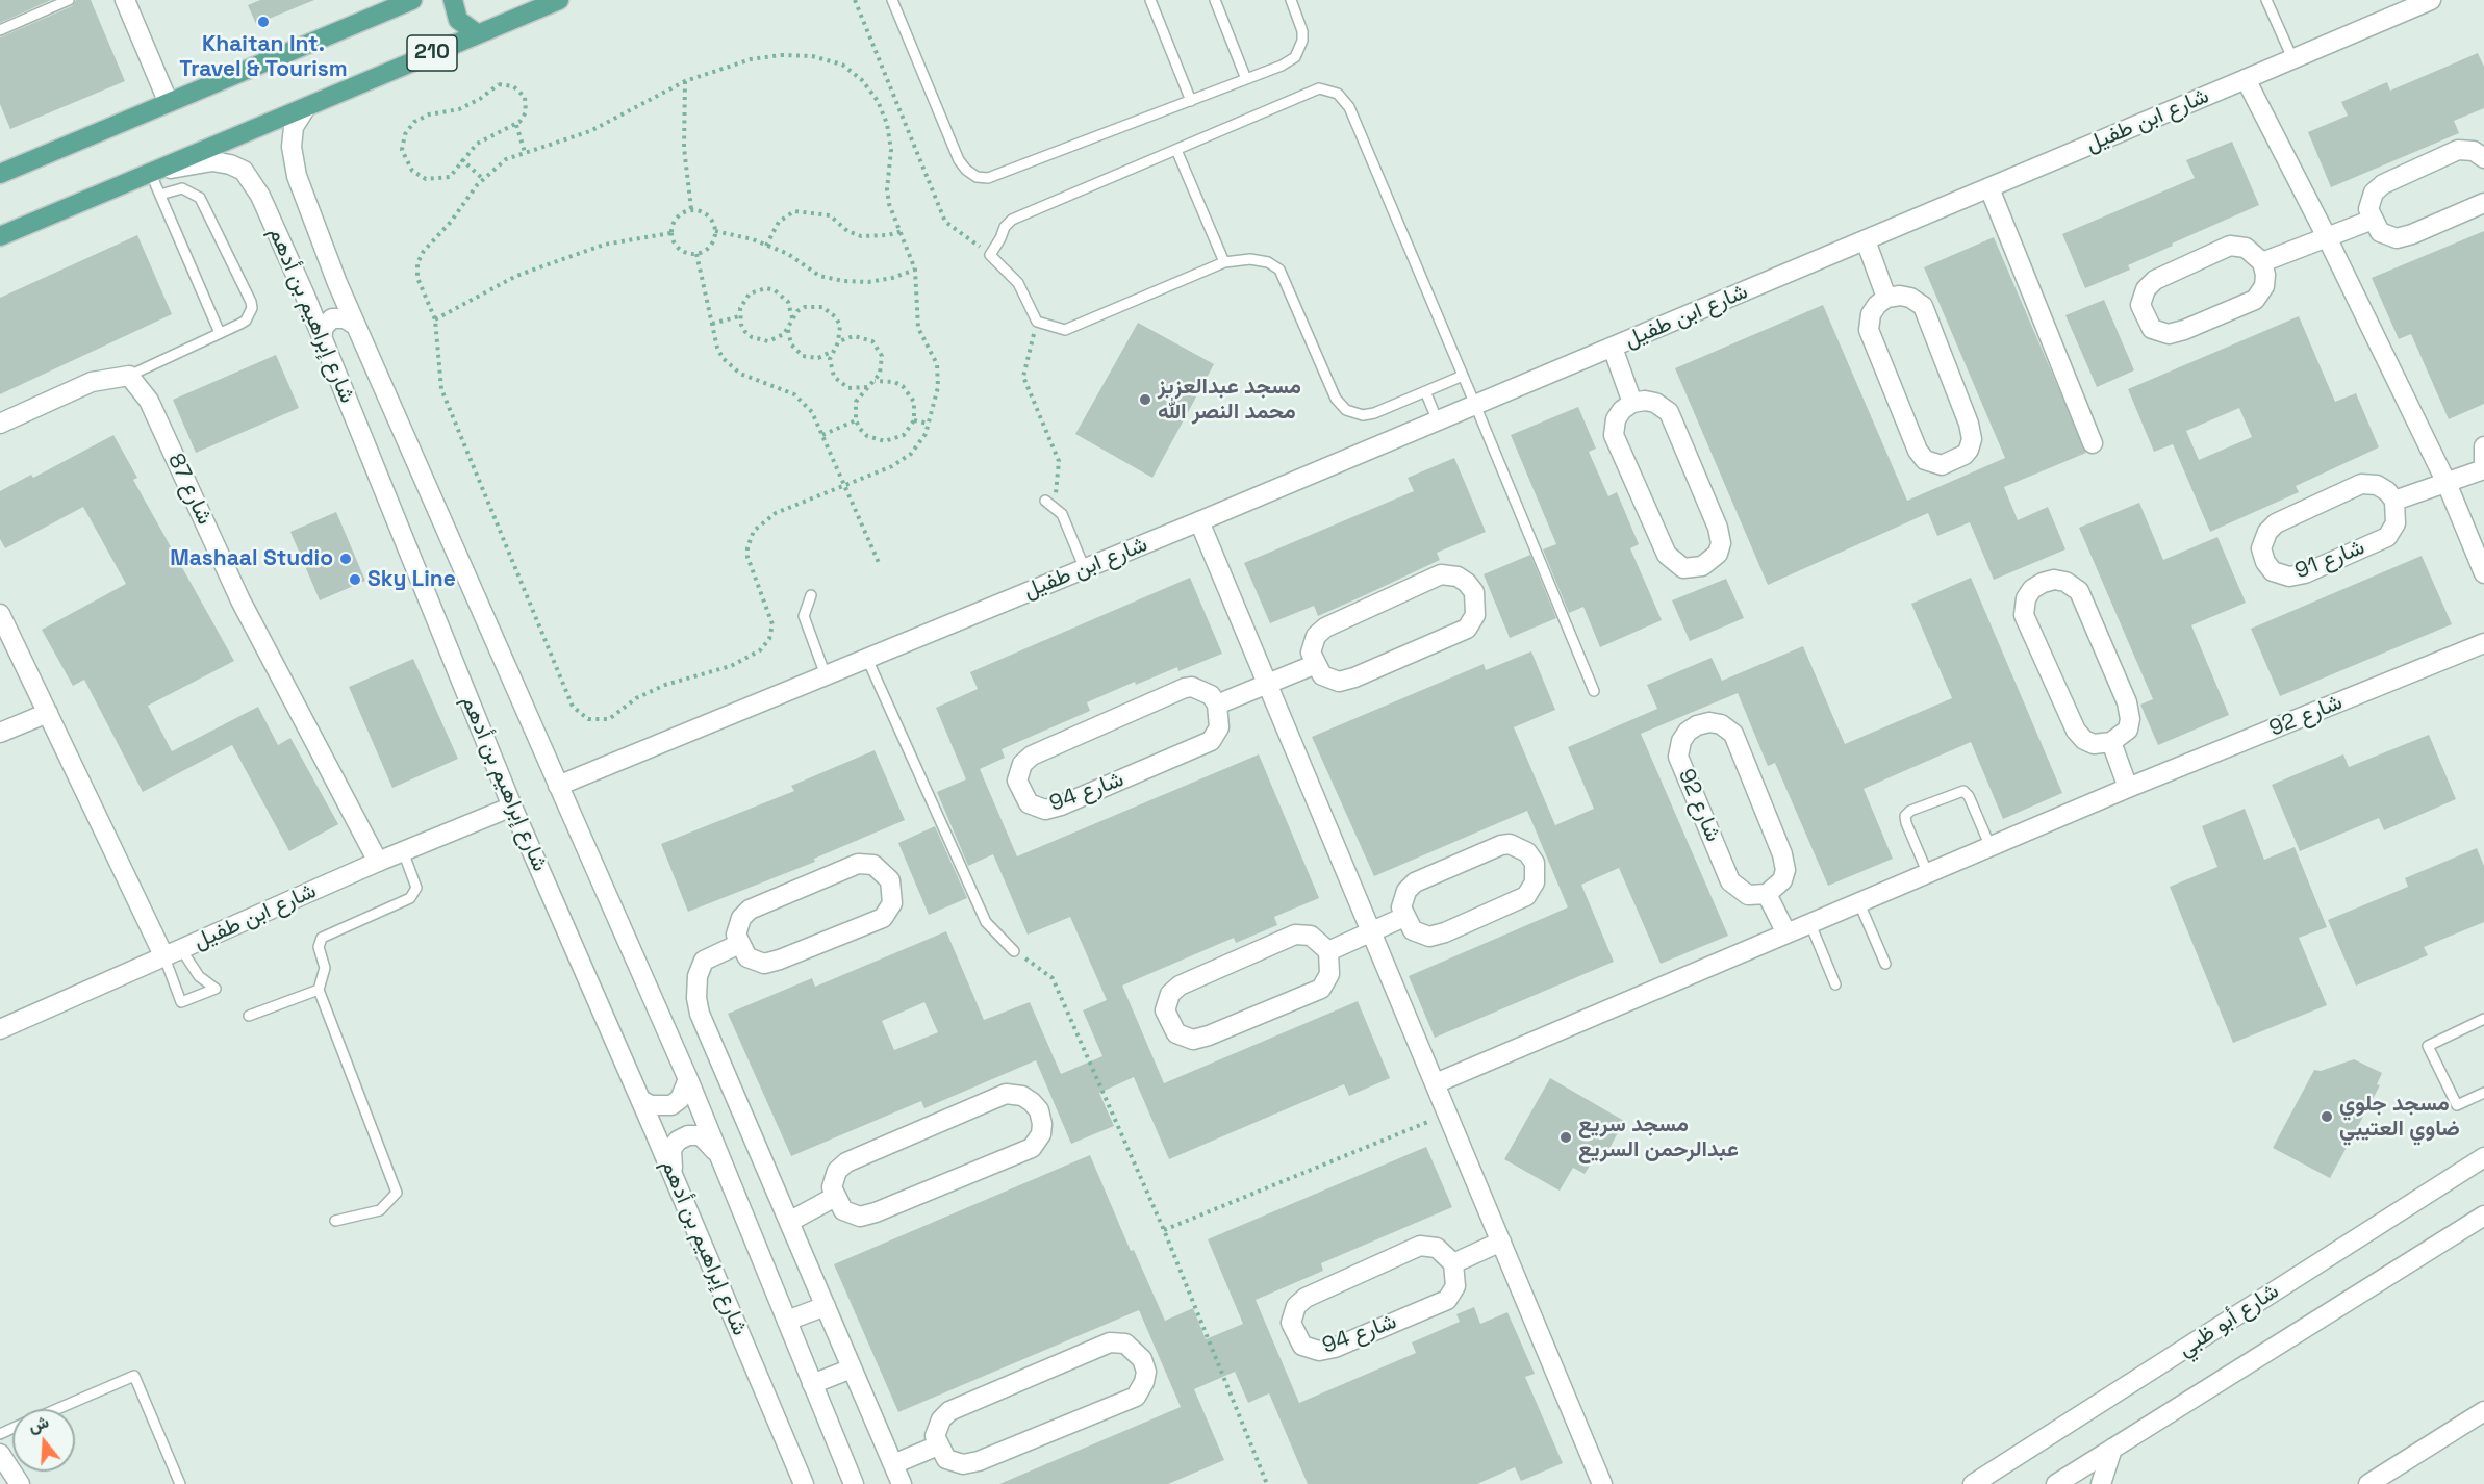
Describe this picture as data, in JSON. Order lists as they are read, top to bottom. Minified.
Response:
{"streets":{"main road":["210"],"street":["شارع ابن طفيل","شارع إبراهيم بن أدهم","شارع 87","شارع 91","شارع 92","شارع 94","شارع أبو ظبي"]},"crossings":[["210","شارع إبراهيم بن أدهم"],["شارع ابن طفيل","شارع إبراهيم بن أدهم"],["شارع ابن طفيل","شارع 87"]],"places":["Khaitan Int. Travel & Tourism","مسجد عبدالعزيز محمد النصر الله","Mashaal Studio","Sky Line","مسجد جلوي ضاوي العتيبي","مسجد سريع عبدالرحمن السريع"],"north":"top"}
